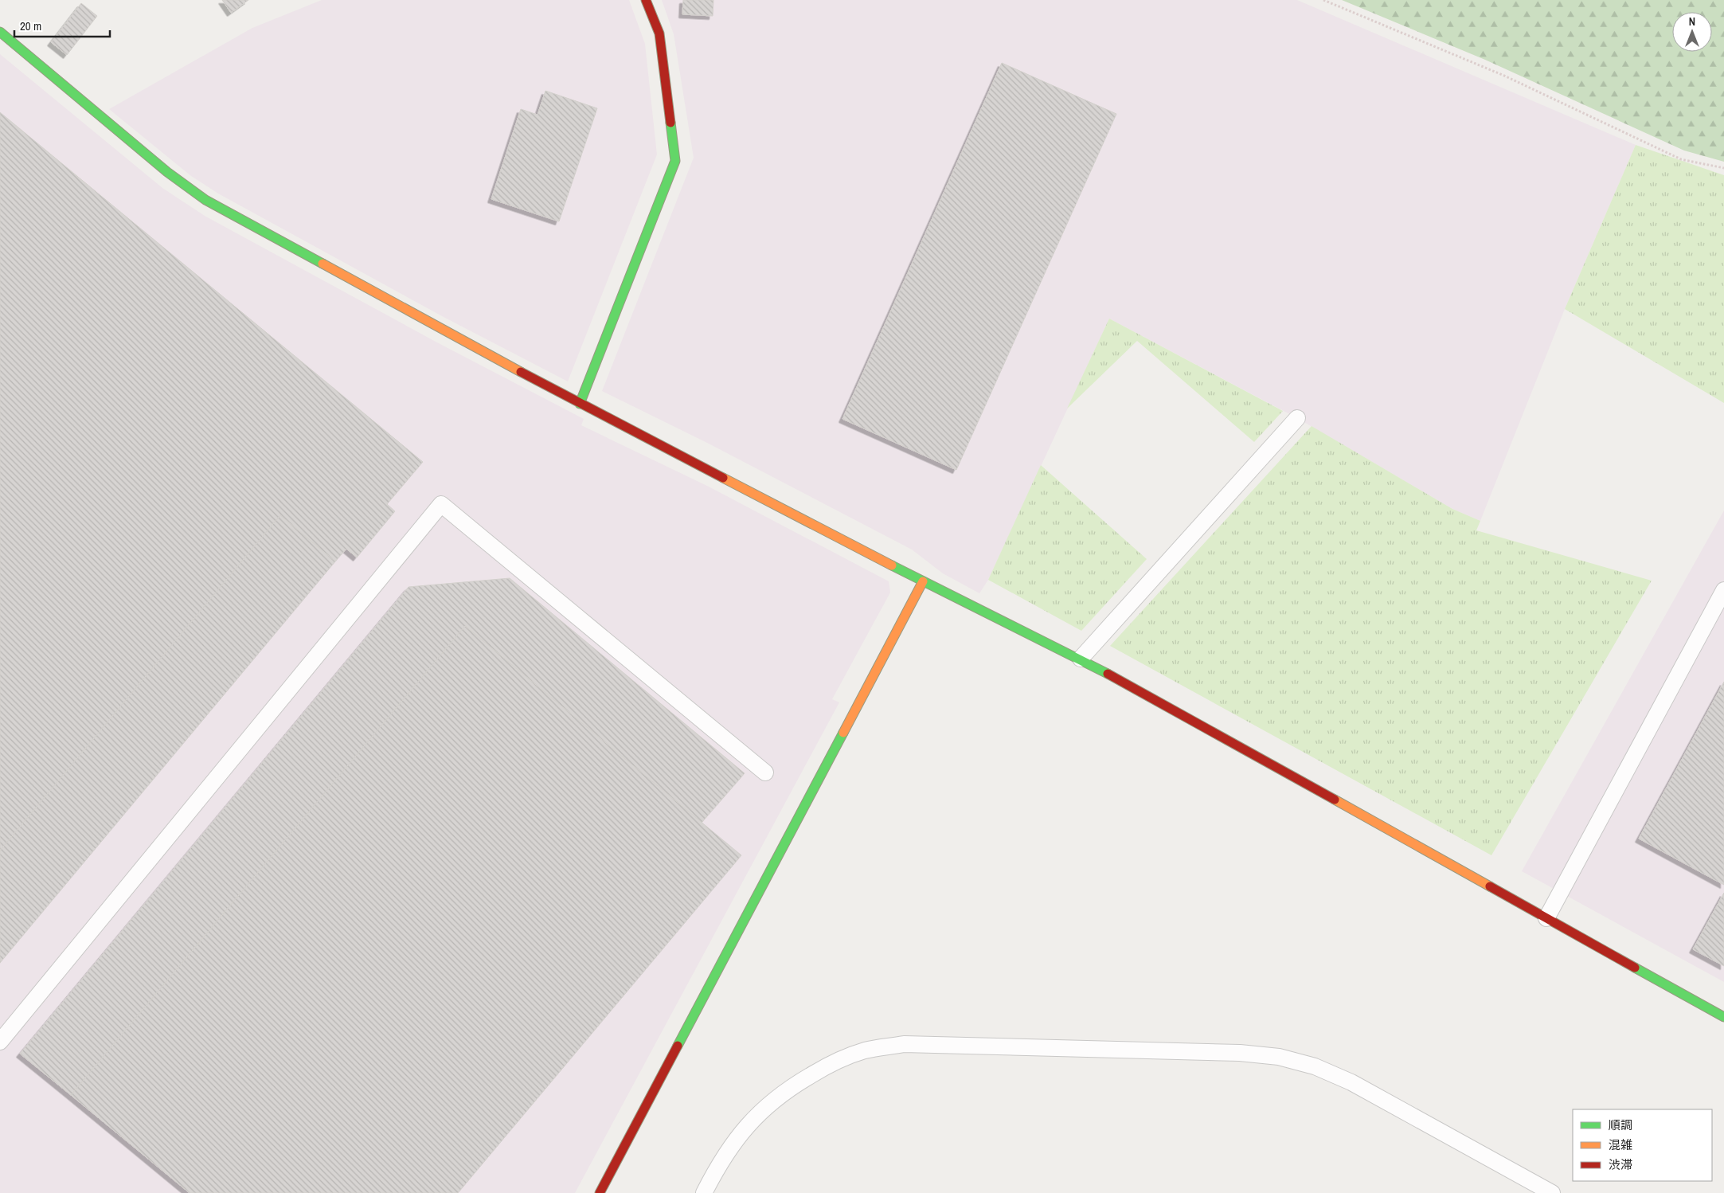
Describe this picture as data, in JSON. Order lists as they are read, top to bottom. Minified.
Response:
{"legend":["順調","混雑","渋滞"],"scale_bar":"20 m","north":"top"}
